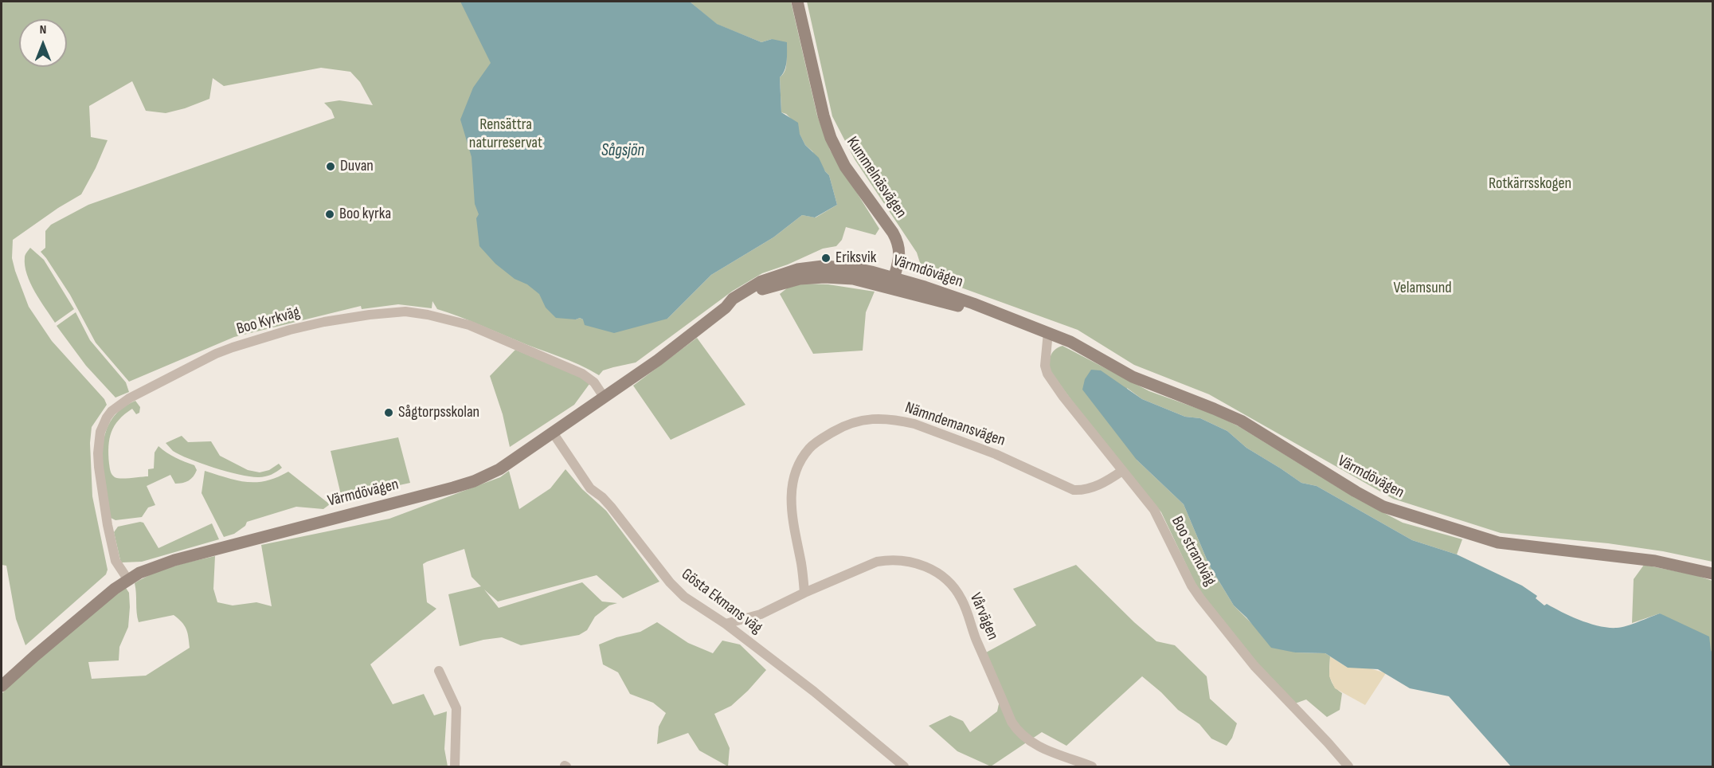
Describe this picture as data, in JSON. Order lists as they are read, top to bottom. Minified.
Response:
{"streets":{"main road":["Kummelnäsvägen","Värmdövägen"],"street":["Boo Kyrkväg","Nämndemansvägen","Boo strandväg","Gösta Ekmans väg","Vårvägen"]},"crossings":[["Kummelnäsvägen","Värmdövägen"],["Värmdövägen","Boo Kyrkväg"],["Värmdövägen","Boo strandväg"],["Värmdövägen","Gösta Ekmans väg"],["Nämndemansvägen","Boo strandväg"],["Nämndemansvägen","Vårvägen"],["Gösta Ekmans väg","Vårvägen"]],"water":["Sågsjön"],"parks":["Rensättra naturreservat","Rotkärrsskogen","Velamsund"],"places":["Duvan","Boo kyrka","Eriksvik","Sågtorpsskolan"],"north":"top"}
